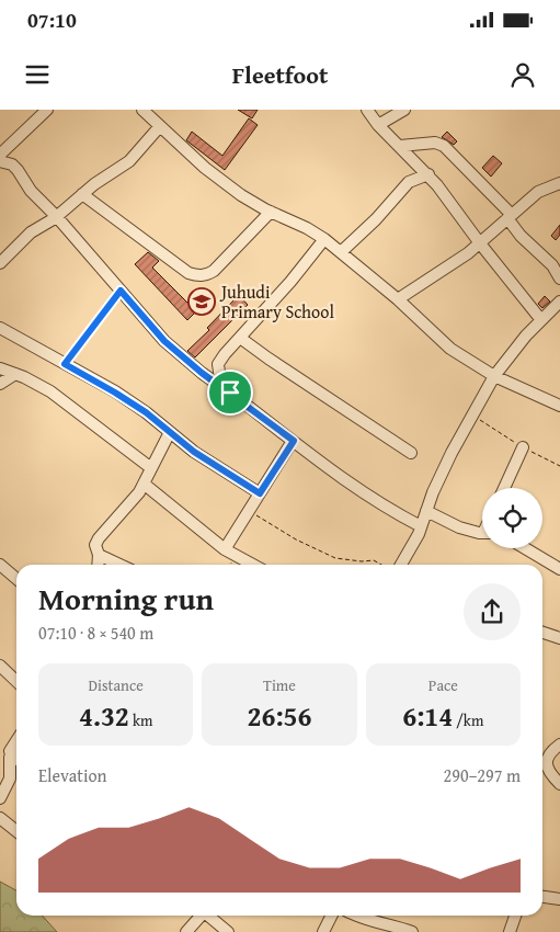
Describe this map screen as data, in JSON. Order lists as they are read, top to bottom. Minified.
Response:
{"places":{"school or university":["Juhudi Primary School"]},"page":{"status":"07:10","header":"Fleetfoot","heading":["Morning run","07:10 · 8 × 540 m"],"stats":[["Distance","4.32 km"],["Time","26:56"],["Pace","6:14 /km"]],"chart":["Elevation","290–297 m"]}}
